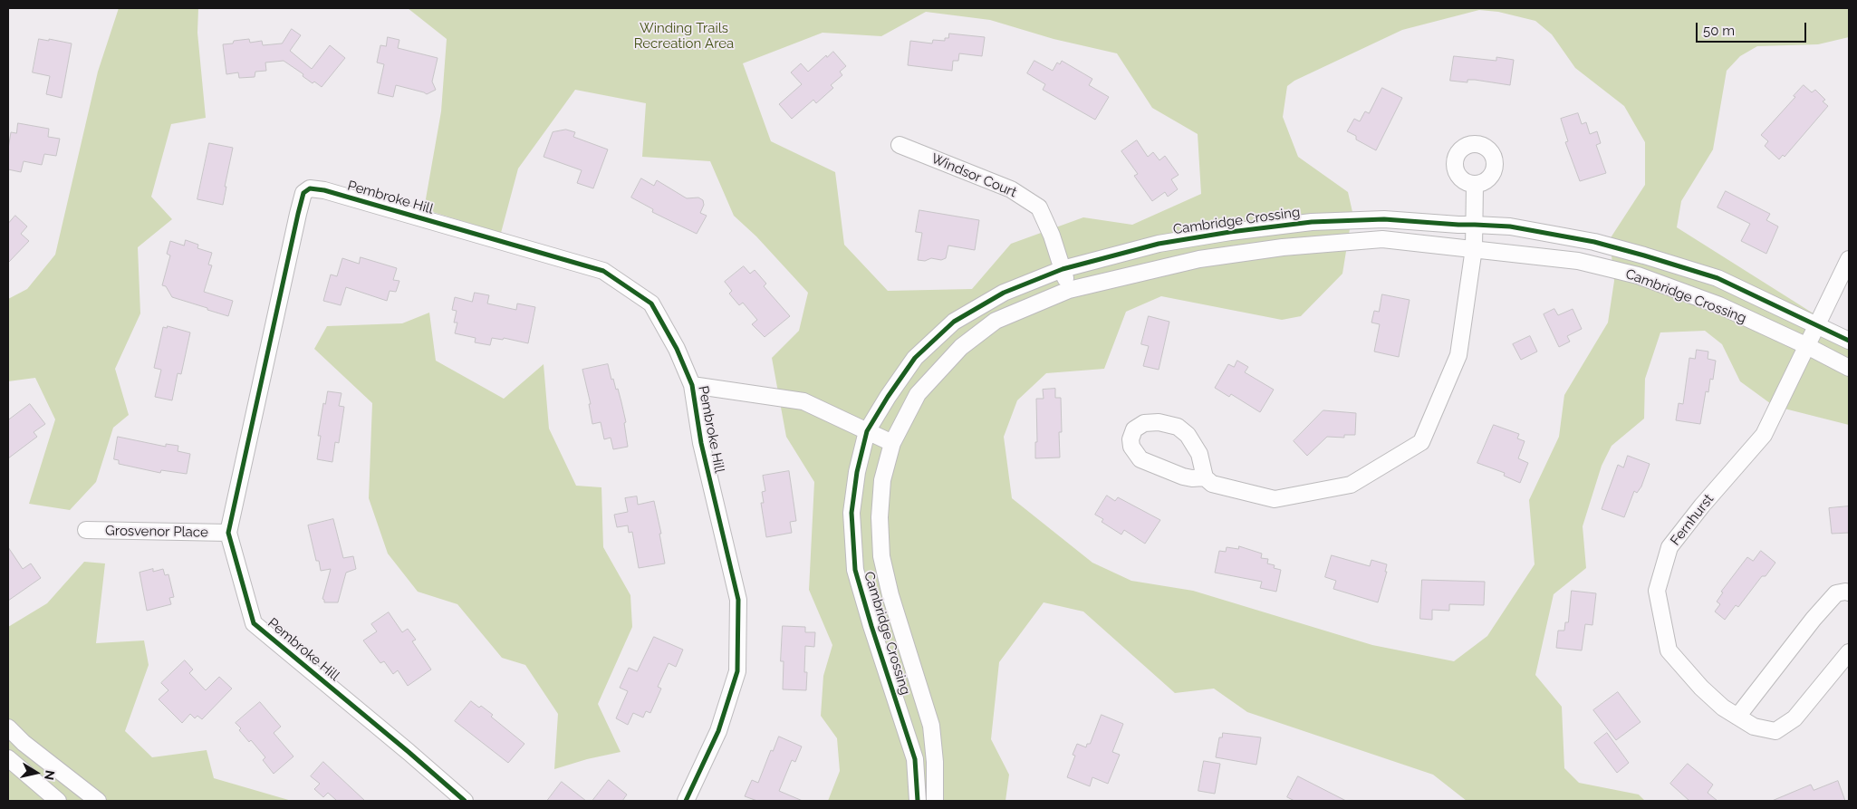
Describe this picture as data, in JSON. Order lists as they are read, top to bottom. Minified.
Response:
{"streets":{"street":["Windsor Court","Pembroke Hill","Cambridge Crossing","Fernhurst","Grosvenor Place"]},"crossings":[["Windsor Court","Cambridge Crossing"],["Pembroke Hill","Cambridge Crossing"],["Pembroke Hill","Grosvenor Place"],["Cambridge Crossing","Fernhurst"]],"parks":["Winding Trails Recreation Area"],"scale_bar":"50 m","north":"right"}
